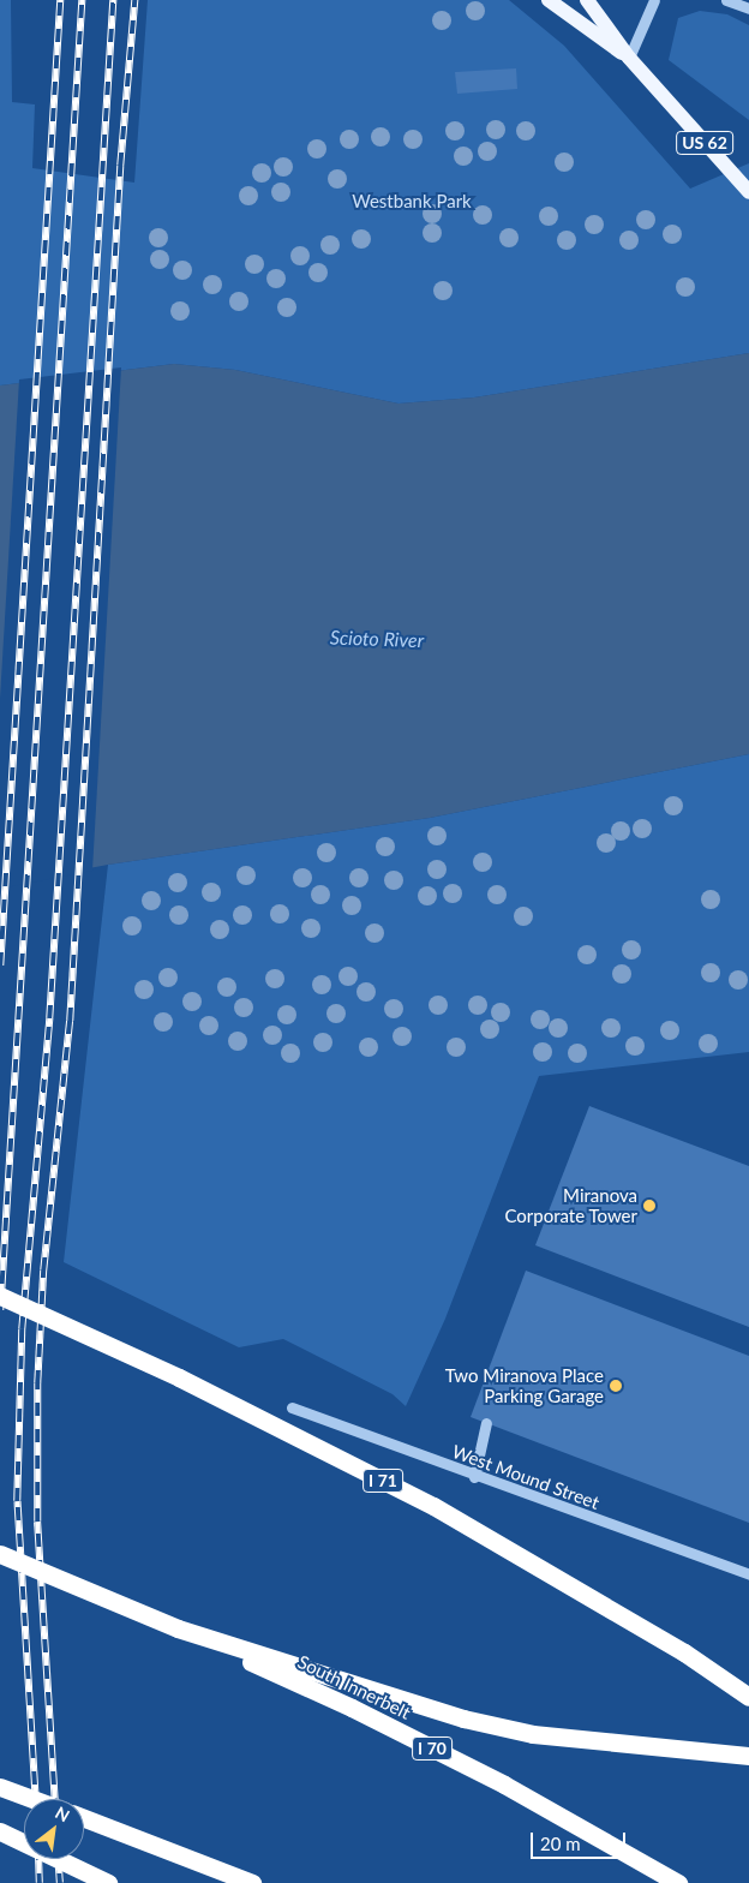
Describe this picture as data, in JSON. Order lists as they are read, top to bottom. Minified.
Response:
{"streets":{"highway":["I 71","South Innerbelt","I 70"],"main road":["US 62"],"street":["West Mound Street"]},"water":["Scioto River"],"parks":["Westbank Park"],"places":["Miranova Corporate Tower","Two Miranova Place Parking Garage"],"scale_bar":"20 m","north":"top right"}
